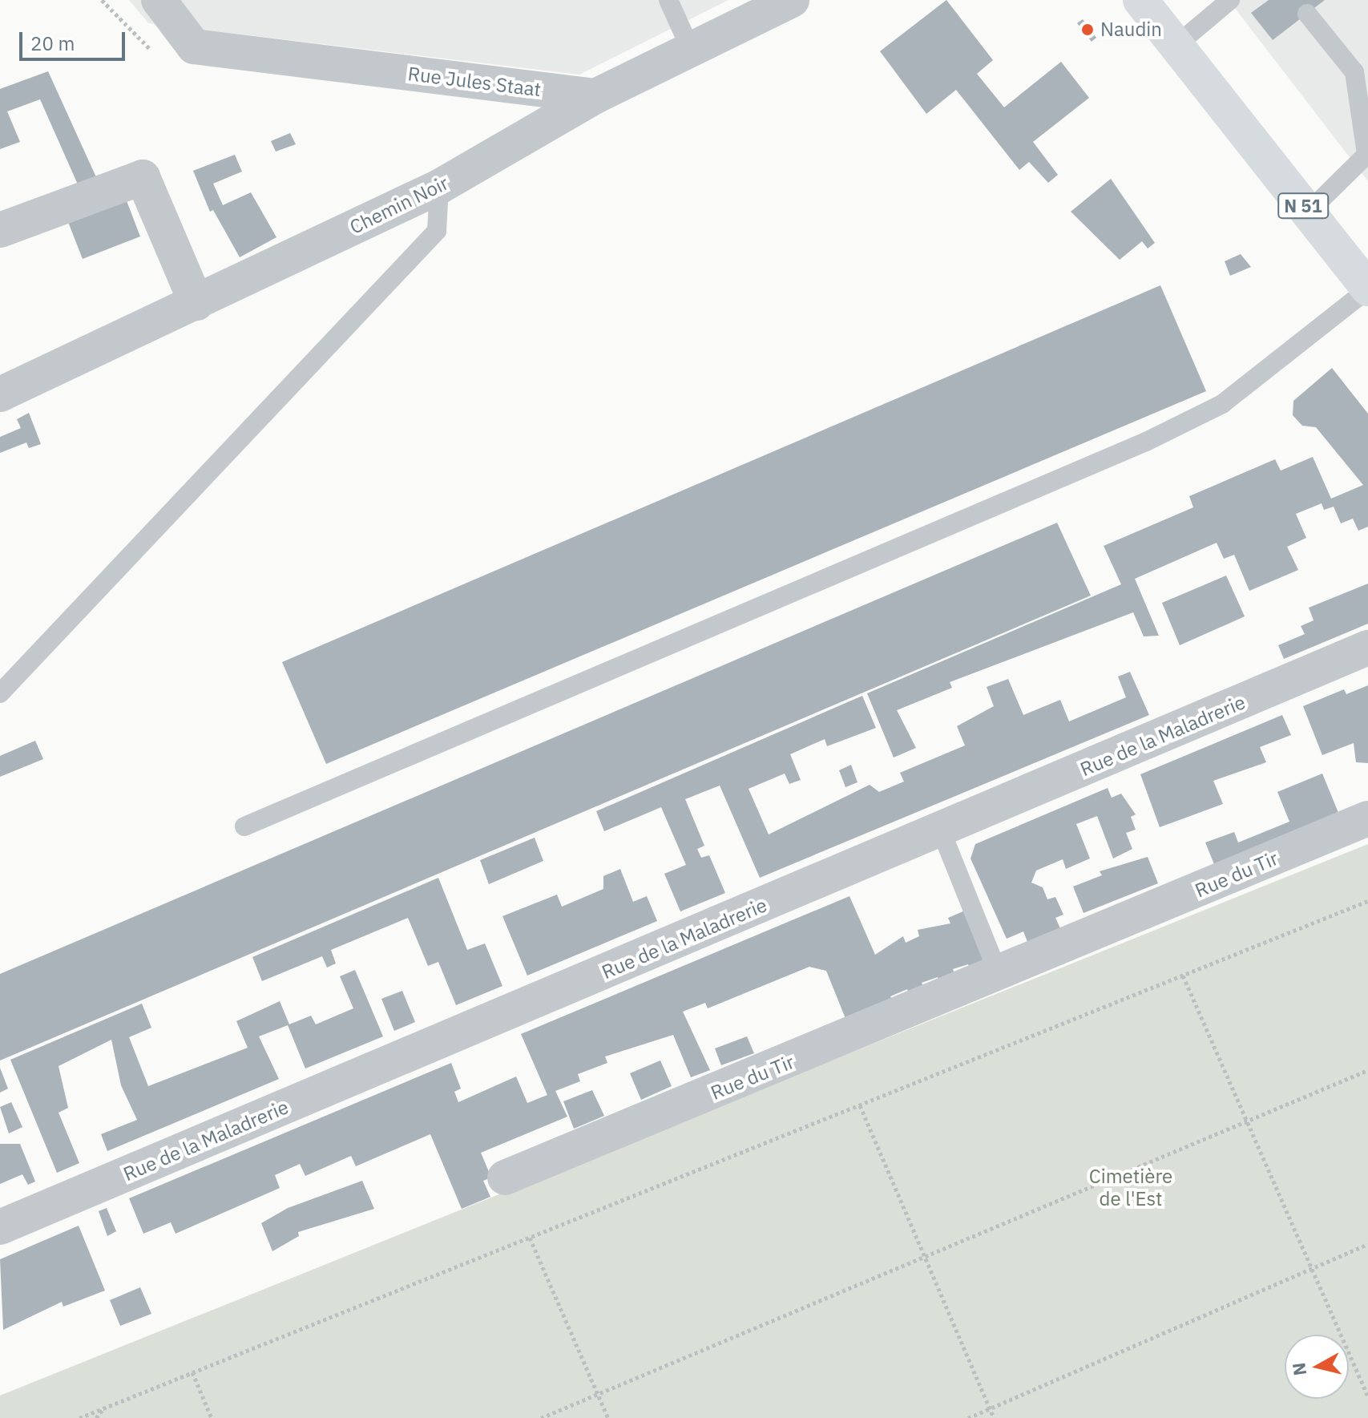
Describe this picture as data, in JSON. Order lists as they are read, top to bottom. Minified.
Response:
{"streets":{"main road":["N 51"],"street":["Rue Jules Staat","Chemin Noir","Rue de la Maladrerie","Rue du Tir"]},"crossings":[["Rue Jules Staat","Chemin Noir"]],"parks":["Cimetière de l'Est"],"places":["Naudin"],"scale_bar":"20 m","north":"left"}
